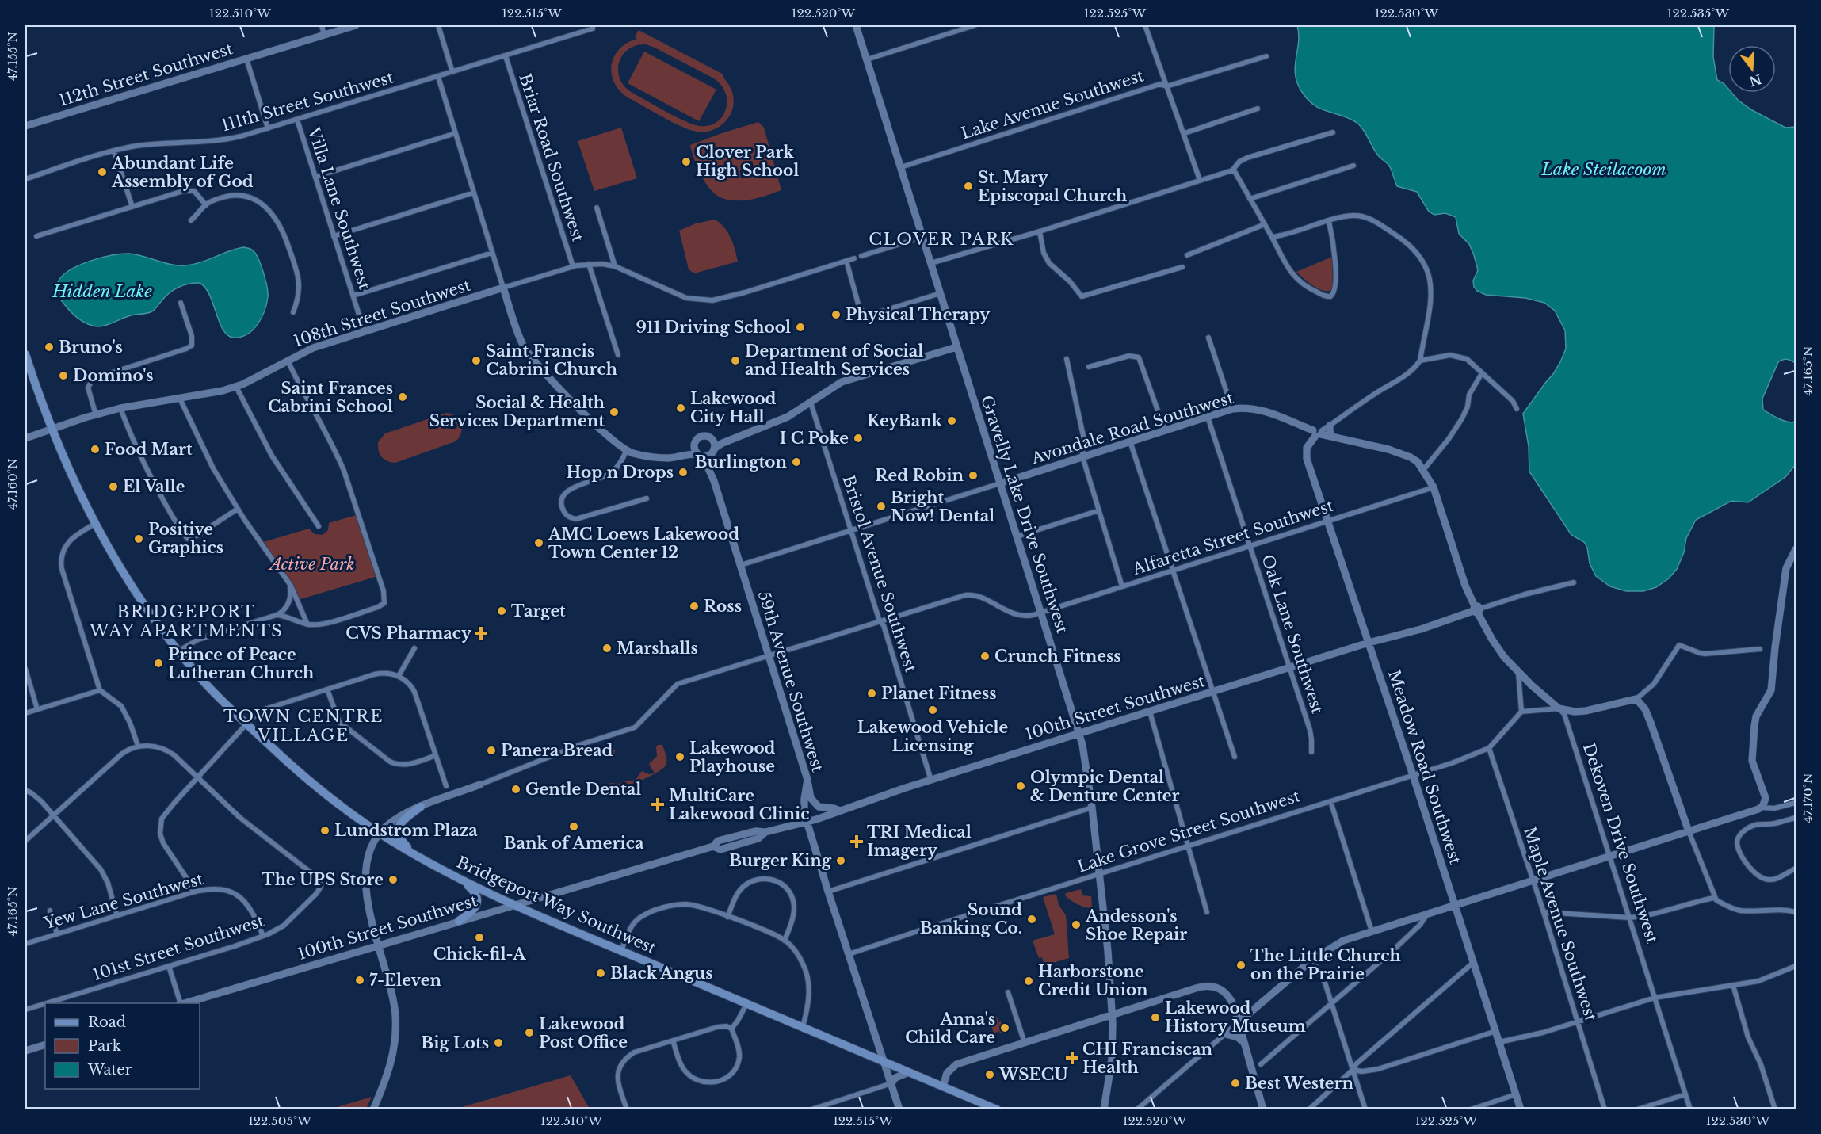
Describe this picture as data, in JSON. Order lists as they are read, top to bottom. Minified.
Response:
{"streets":{"main road":["Bridgeport Way Southwest"],"street":["112th Street Southwest","111th Street Southwest","Lake Avenue Southwest","Briar Road Southwest","Villa Lane Southwest","108th Street Southwest","Avondale Road Southwest","Gravelly Lake Drive Southwest","Alfaretta Street Southwest","Bristol Avenue Southwest","Oak Lane Southwest","59th Avenue Southwest","100th Street Southwest","Meadow Road Southwest","Lake Grove Street Southwest","Dekoven Drive Southwest","Yew Lane Southwest","Maple Avenue Southwest","101st Street Southwest"]},"crossings":[["111th Street Southwest","Briar Road Southwest"],["111th Street Southwest","Villa Lane Southwest"],["Lake Avenue Southwest","Gravelly Lake Drive Southwest"],["Villa Lane Southwest","108th Street Southwest"],["108th Street Southwest","Bridgeport Way Southwest"],["Avondale Road Southwest","Gravelly Lake Drive Southwest"],["Avondale Road Southwest","Bristol Avenue Southwest"],["Avondale Road Southwest","Oak Lane Southwest"],["Avondale Road Southwest","59th Avenue Southwest"],["Avondale Road Southwest","Meadow Road Southwest"],["Avondale Road Southwest","Dekoven Drive Southwest"],["Gravelly Lake Drive Southwest","Alfaretta Street Southwest"],["Gravelly Lake Drive Southwest","100th Street Southwest"],["Gravelly Lake Drive Southwest","Lake Grove Street Southwest"],["Alfaretta Street Southwest","Bristol Avenue Southwest"],["Alfaretta Street Southwest","Oak Lane Southwest"],["Alfaretta Street Southwest","59th Avenue Southwest"],["Alfaretta Street Southwest","Meadow Road Southwest"],["Alfaretta Street Southwest","Dekoven Drive Southwest"],["Bristol Avenue Southwest","100th Street Southwest"],["Oak Lane Southwest","100th Street Southwest"],["59th Avenue Southwest","100th Street Southwest"],["59th Avenue Southwest","Lake Grove Street Southwest"],["59th Avenue Southwest","Bridgeport Way Southwest"],["100th Street Southwest","Meadow Road Southwest"],["100th Street Southwest","Dekoven Drive Southwest"],["100th Street Southwest","Bridgeport Way Southwest"],["Meadow Road Southwest","Lake Grove Street Southwest"],["Meadow Road Southwest","Dekoven Drive Southwest"],["Lake Grove Street Southwest","Maple Avenue Southwest"],["Yew Lane Southwest","101st Street Southwest"]],"districts":["CLOVER PARK","BRIDGEPORT WAY APARTMENTS","TOWN CENTRE VILLAGE"],"water":["Lake Steilacoom","Hidden Lake"],"parks":["Active Park"],"places":{"other":["Clover Park High School","Abundant Life Assembly of God","St. Mary Episcopal Church","Physical Therapy","911 Driving School","Bruno's","Saint Francis Cabrini Church","Department of Social and Health Services","Domino's","Saint Frances Cabrini School","Lakewood City Hall","Social & Health Services Department","KeyBank","I C Poke","Food Mart","Burlington","Hop n Drops","Red Robin","El Valle","Bright Now! Dental","Positive Graphics","AMC Loews Lakewood Town Center 12","Ross","Target","Marshalls","Crunch Fitness","Prince of Peace Lutheran Church","Planet Fitness","Lakewood Vehicle Licensing","Panera Bread","Lakewood Playhouse","Olympic Dental & Denture Center","Gentle Dental","Bank of America","Lundstrom Plaza","Burger King","The UPS Store","Sound Banking Co.","Andesson's Shoe Repair","Chick-fil-A","The Little Church on the Prairie","Black Angus","7-Eleven","Harborstone Credit Union","Lakewood History Museum","Anna's Child Care","Lakewood Post Office","Big Lots","WSECU","Best Western"],"health":["CVS Pharmacy","MultiCare Lakewood Clinic","TRI Medical Imagery","CHI Franciscan Health"]},"legend":["Road","Park","Water"],"north":"bottom","coordinates":["122.510°W","122.515°W","122.520°W","122.525°W","122.530°W","122.535°W","47.155°N","47.165°N","47.160°N","47.170°N","122.505°W"]}
